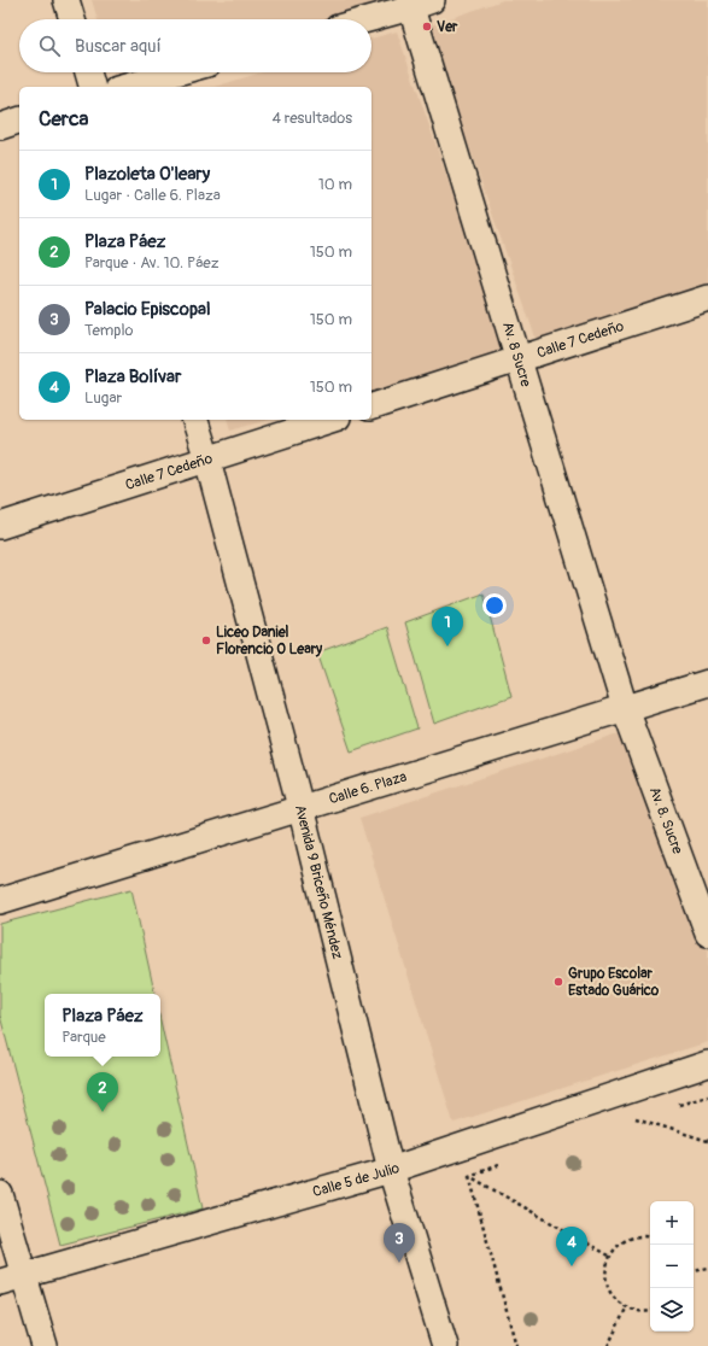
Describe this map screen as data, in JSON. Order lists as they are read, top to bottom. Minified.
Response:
{"streets":{"street":["Calle 7 Cedeño","Av. 8 Sucre","Calle 6. Plaza","Av. 8. Sucre","Avenida 9 Briceño Méndez","Calle 5 de Julio"]},"crossings":[["Calle 7 Cedeño","Av. 8 Sucre"],["Calle 7 Cedeño","Avenida 9 Briceño Méndez"],["Av. 8 Sucre","Calle 6. Plaza"],["Av. 8 Sucre","Av. 8. Sucre"],["Calle 6. Plaza","Av. 8. Sucre"],["Calle 6. Plaza","Avenida 9 Briceño Méndez"],["Avenida 9 Briceño Méndez","Calle 5 de Julio"]],"places":["Ver","Liceo Daniel Florencio O Leary","Grupo Escolar Estado Guárico"],"page":{"search":"Buscar aquí","heading":["Cerca","4 resultados"],"list":[{"mark":"1","name":"Plazoleta O'leary","note":"Lugar · Calle 6. Plaza","value":"10 m"},{"mark":"2","name":"Plaza Páez","note":"Parque · Av. 10. Páez","value":"150 m"},{"mark":"3","name":"Palacio Episcopal","note":"Templo","value":"150 m"},{"mark":"4","name":"Plaza Bolívar","note":"Lugar","value":"150 m"}],"pins":["1","2","3","4"],"popup":["Plaza Páez","Parque"],"map_buttons":["+","−"]}}
